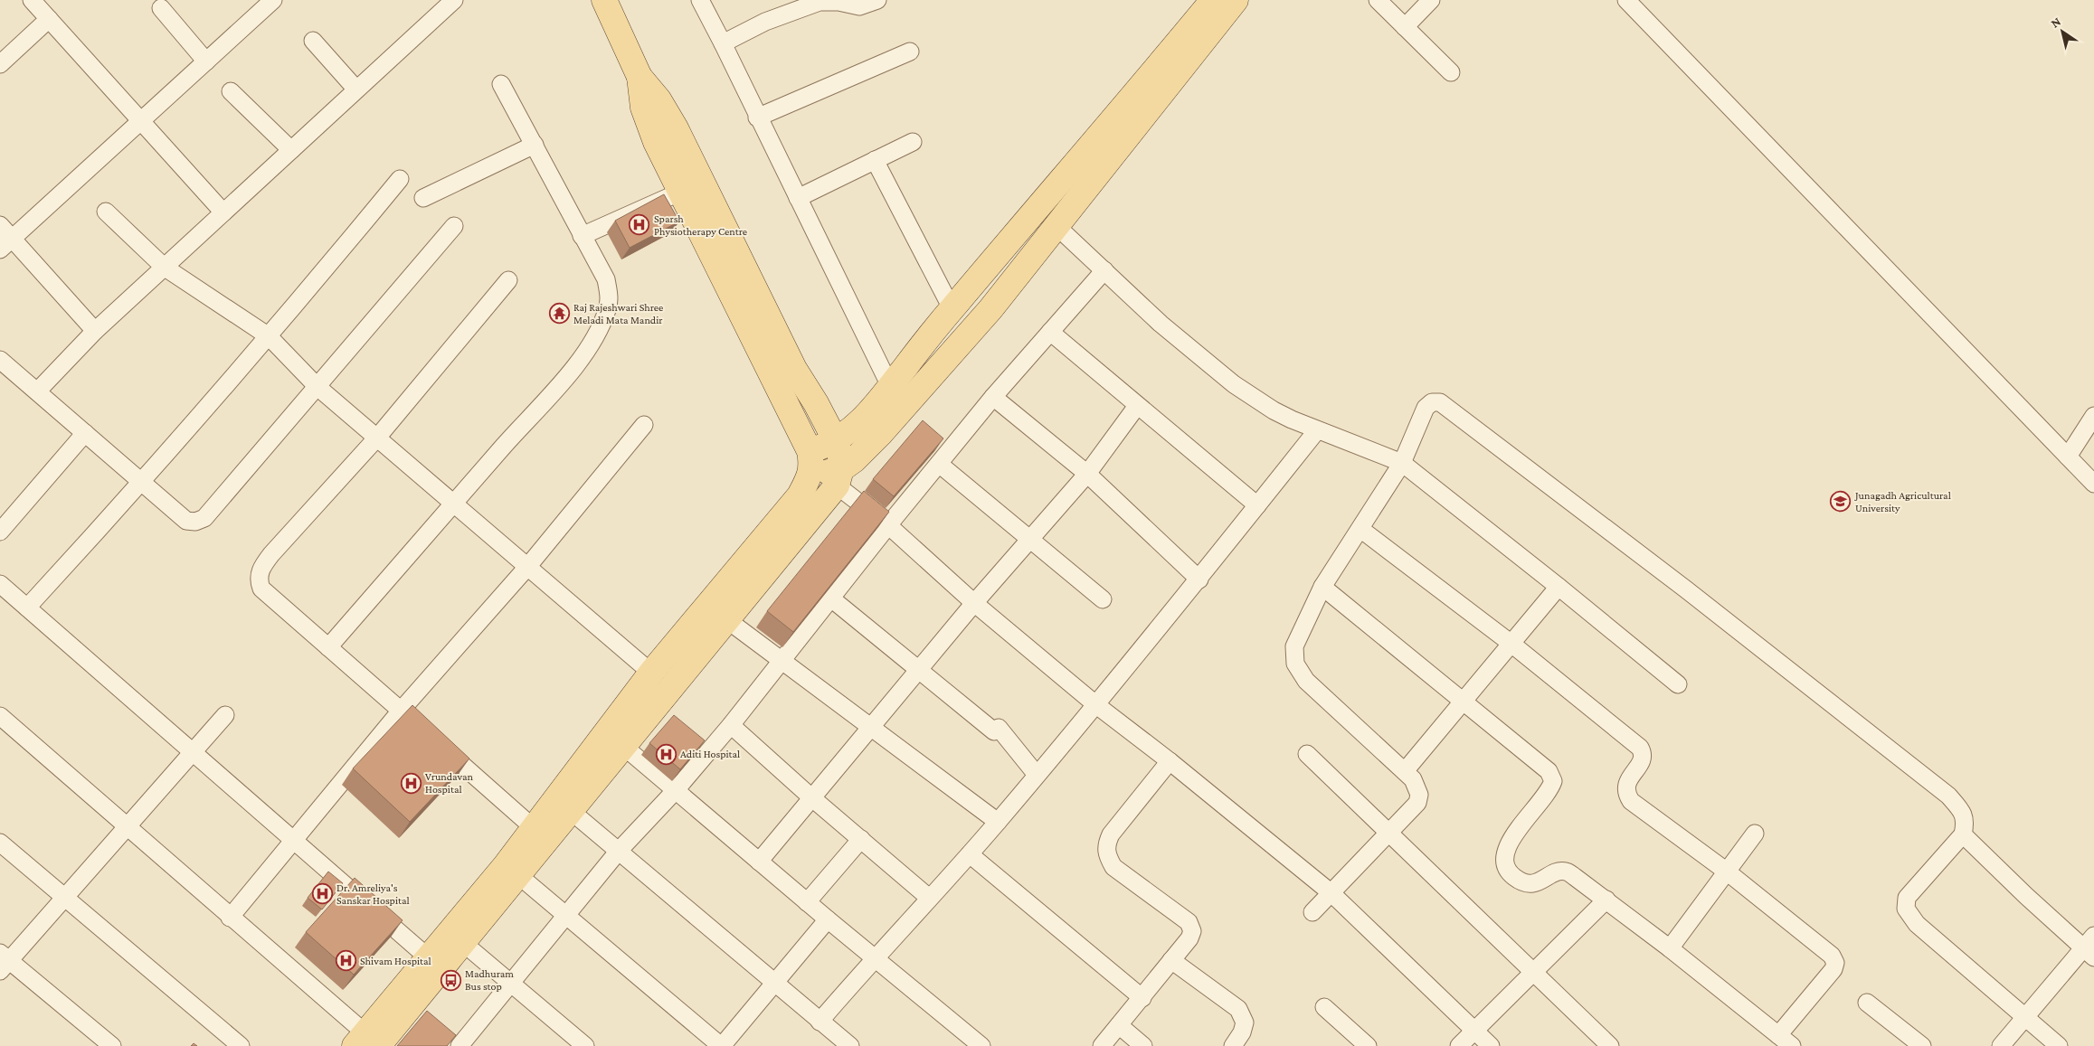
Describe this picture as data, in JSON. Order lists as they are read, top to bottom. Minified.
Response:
{"places":{"hospital":["Sparsh Physiotherapy Centre","Aditi Hospital","Vrundavan Hospital","Dr. Amreliya's Sanskar Hospital","Shivam Hospital"],"temple":["Raj Rajeshwari Shree Meladi Mata Mandir"],"school or university":["Junagadh Agricultural University"],"bus stop":["Madhuram Bus stop"]},"north":"top left"}
